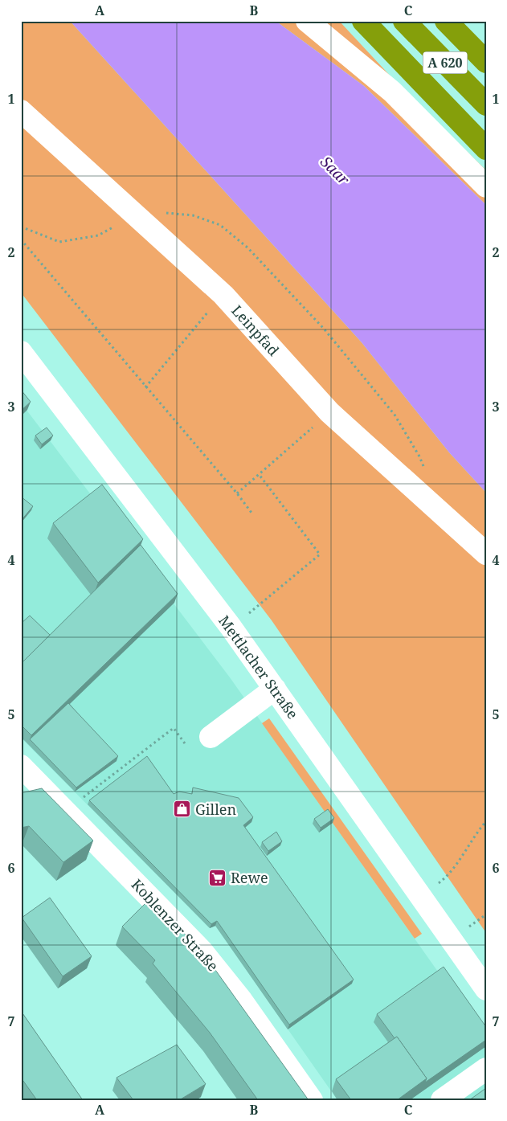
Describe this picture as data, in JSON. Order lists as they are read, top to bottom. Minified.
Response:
{"streets":{"highway":["A 620"],"street":["Leinpfad","Mettlacher Straße","Koblenzer Straße"]},"water":["Saar"],"places":{"shop":["Gillen"],"supermarket":["Rewe"]},"grid":{"columns":["A","B","C"],"rows":["1","2","3","4","5","6","7"]}}
